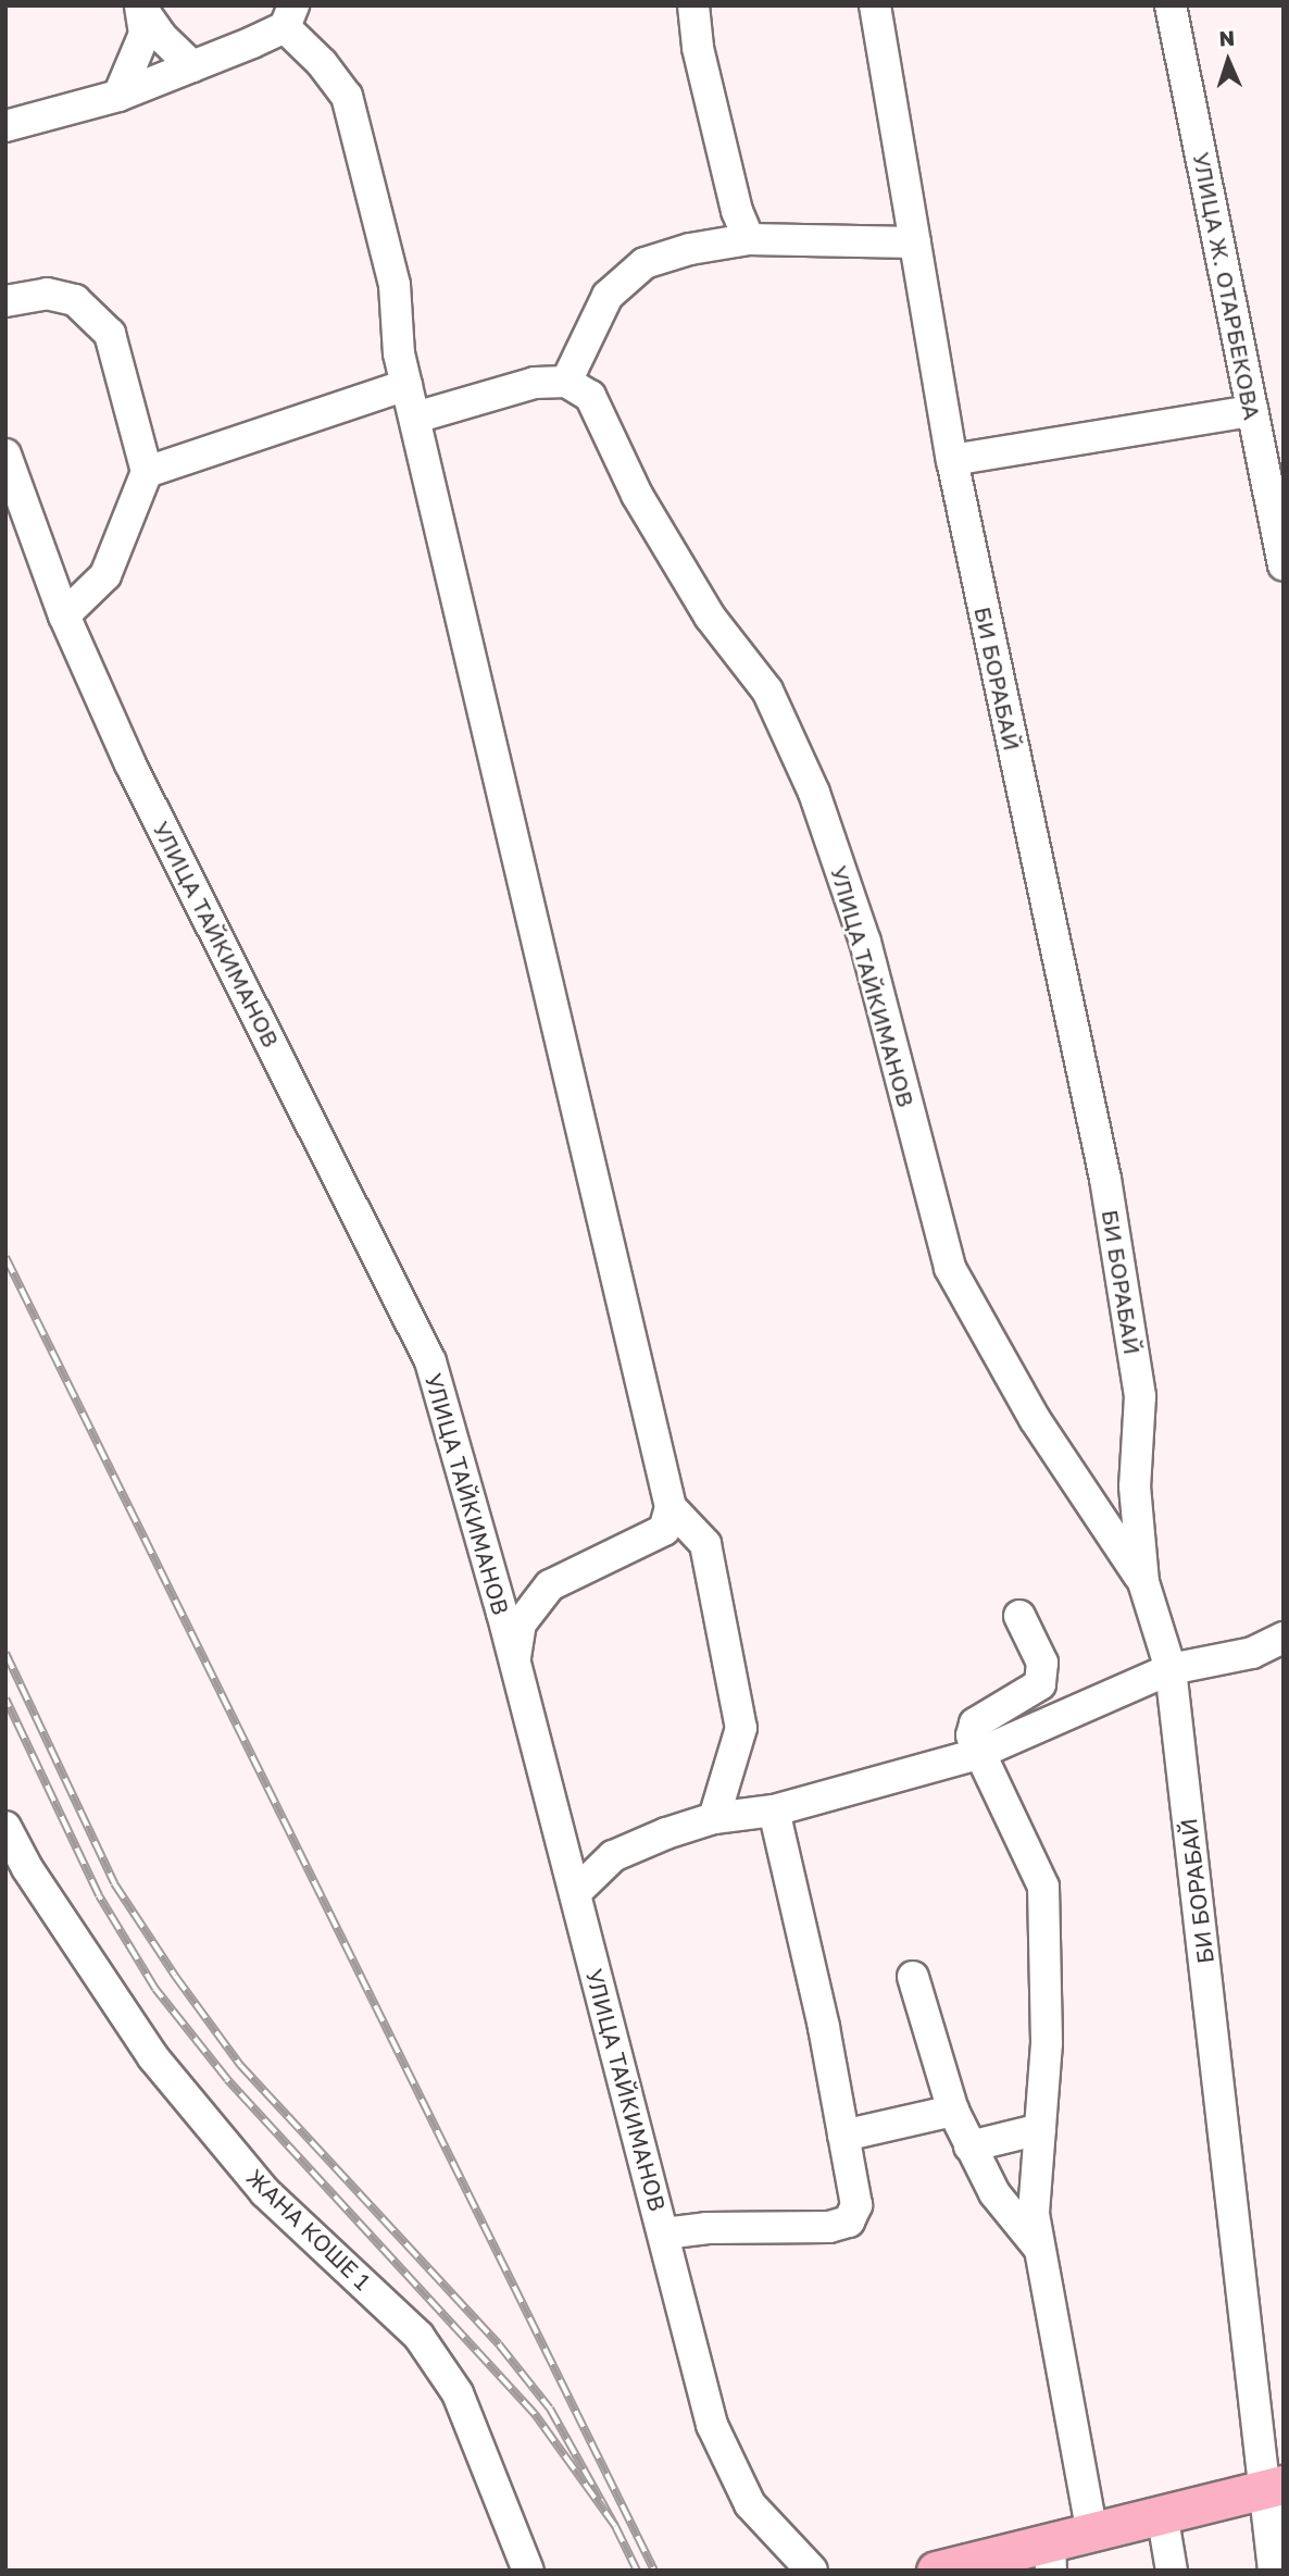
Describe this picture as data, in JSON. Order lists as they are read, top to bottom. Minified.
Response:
{"streets":{"street":["УЛИЦА Ж. ОТАРБЕКОВА","БИ БОРАБАЙ","УЛИЦА ТАЙКИМАНОВ","ЖАНА КОШЕ 1"]},"crossings":[["БИ БОРАБАЙ","УЛИЦА ТАЙКИМАНОВ"]],"north":"top"}
